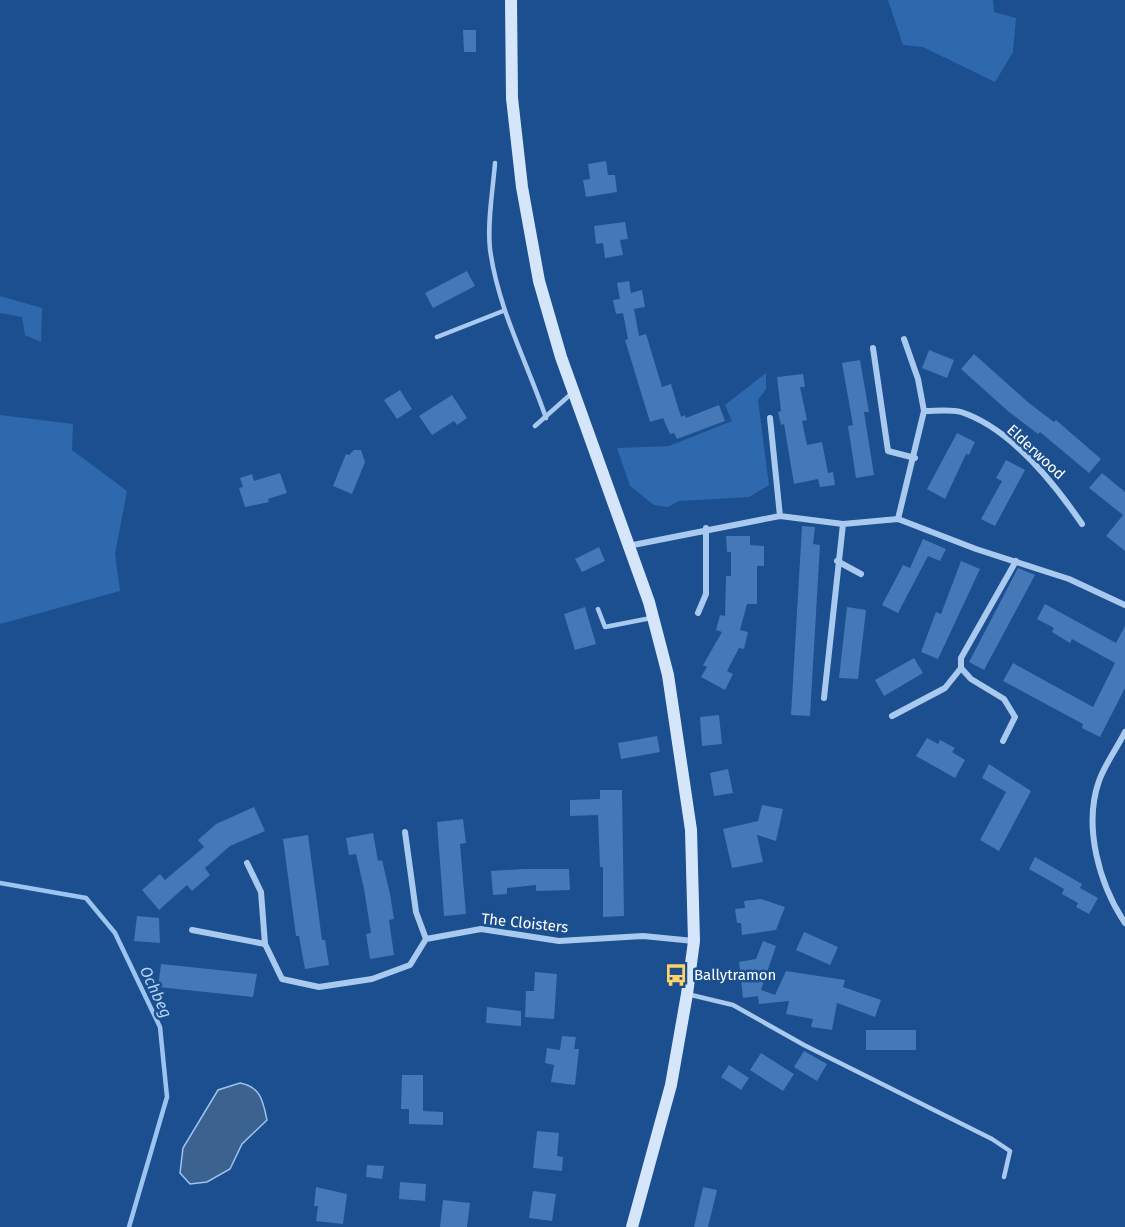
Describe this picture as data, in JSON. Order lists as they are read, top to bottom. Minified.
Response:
{"streets":{"street":["Elderwood","The Cloisters"]},"water":["Ochbeg"],"places":{"bus stop":["Ballytramon"]}}
